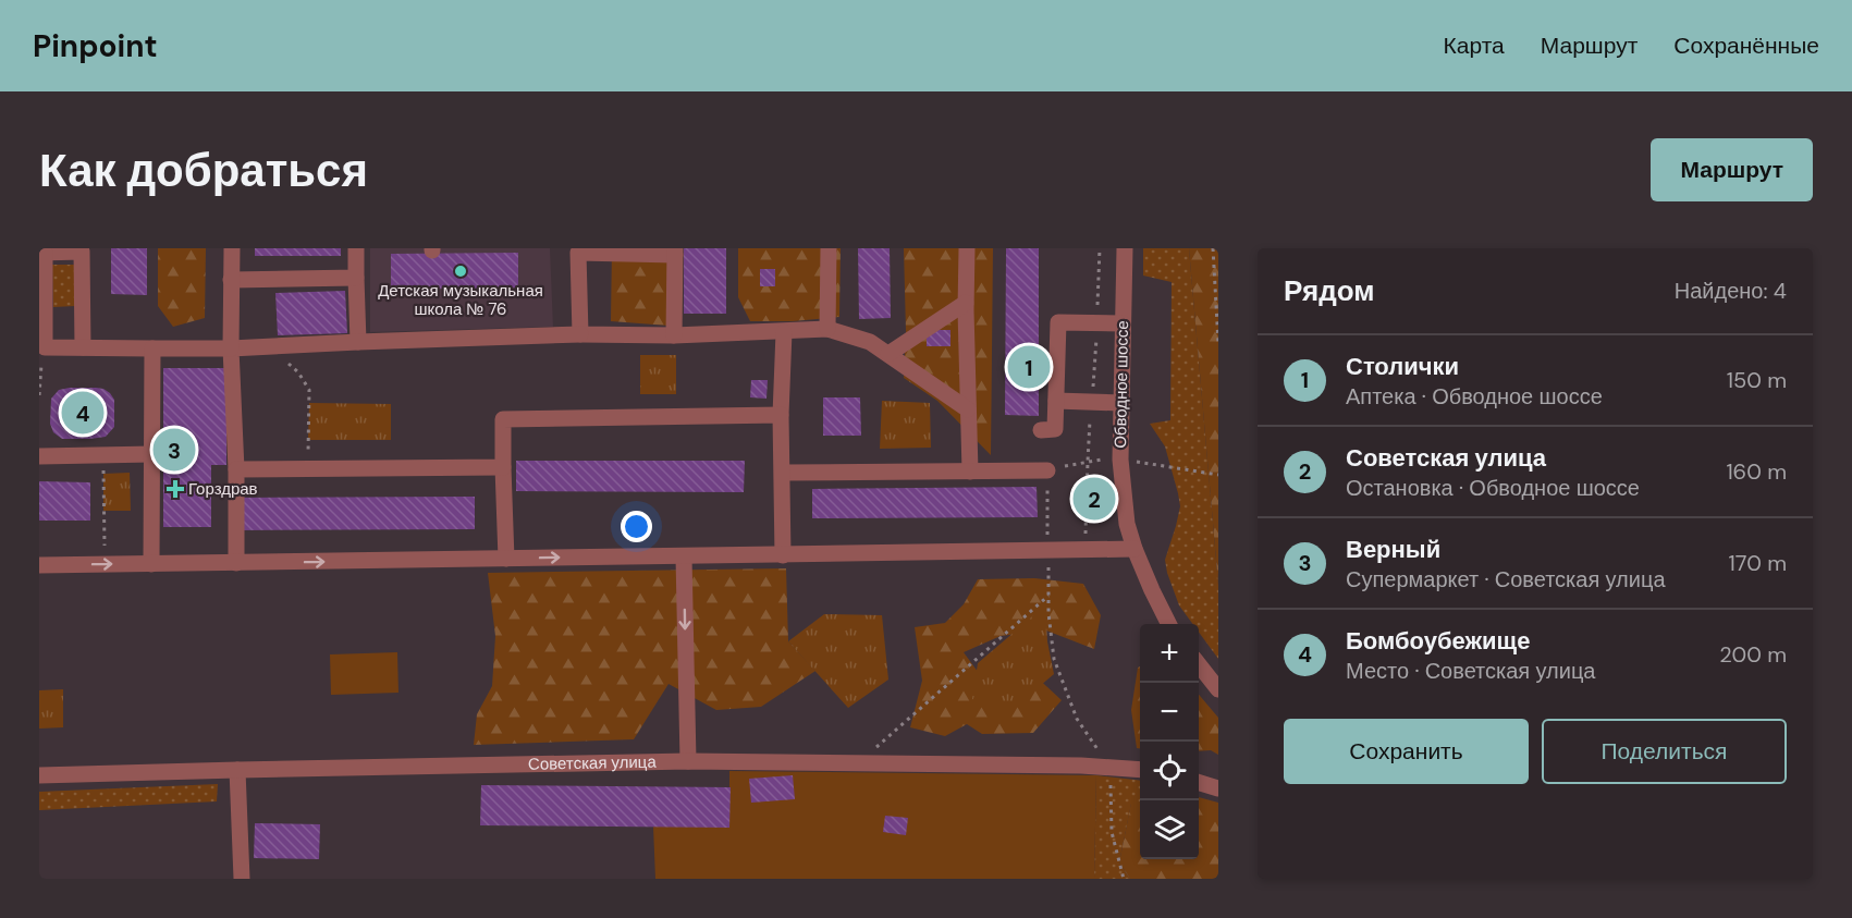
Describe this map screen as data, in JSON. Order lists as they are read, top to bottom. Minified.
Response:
{"streets":{"street":["Обводное шоссе","Советская улица"]},"places":{"other":["Детская музыкальная школа № 76"],"health":["Горздрав"]},"page":{"header":"Pinpoint","nav":["Карта","Маршрут","Сохранённые"],"buttons":["Маршрут",["Сохранить","Поделиться"]],"title":"Как добраться","heading":["Рядом","Найдено: 4"],"list":[{"mark":"1","name":"Столички","note":"Аптека · Обводное шоссе","value":"150 m"},{"mark":"2","name":"Советская улица","note":"Остановка · Обводное шоссе","value":"160 m"},{"mark":"3","name":"Верный","note":"Супермаркет · Советская улица","value":"170 m"},{"mark":"4","name":"Бомбоубежище","note":"Место · Советская улица","value":"200 m"}],"pins":["1","4","3","2"],"map_buttons":["+","−"]}}
